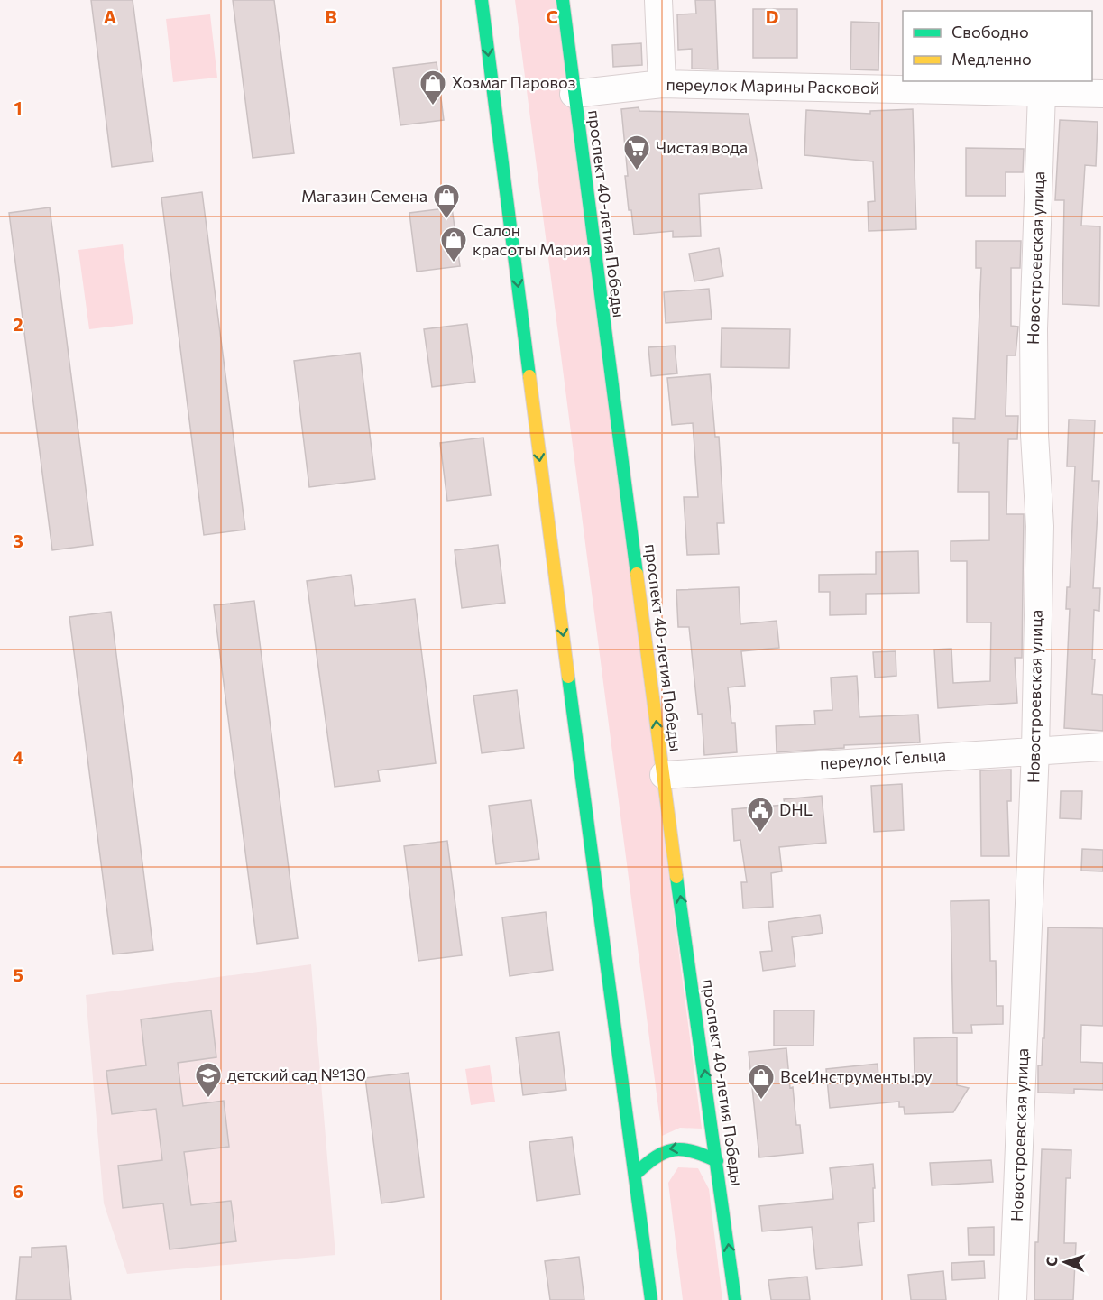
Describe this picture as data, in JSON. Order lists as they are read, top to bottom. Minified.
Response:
{"streets":{"main road":["проспект 40-летия Победы"],"street":["переулок Марины Расковой","Новостроевская улица","переулок Гельца"]},"crossings":[["переулок Марины Расковой","проспект 40-летия Победы"],["переулок Марины Расковой","Новостроевская улица"],["проспект 40-летия Победы","переулок Гельца"],["Новостроевская улица","переулок Гельца"]],"places":{"shop":["Хозмаг Паровоз","Магазин Семена","Салон красоты Мария","ВсеИнструменты.ру"],"supermarket":["Чистая вода"],"public building":["DHL"],"school or university":["детский сад №130"]},"legend":["Свободно","Медленно"],"north":"left","grid":{"columns":["A","B","C","D"],"rows":["1","2","3","4","5","6"]}}
